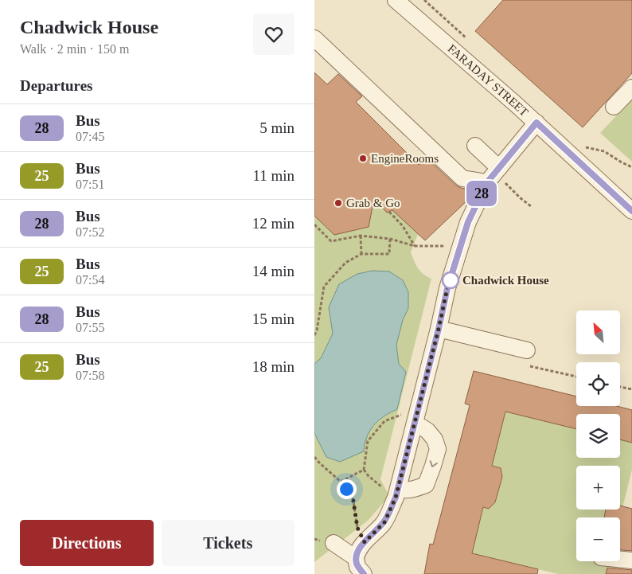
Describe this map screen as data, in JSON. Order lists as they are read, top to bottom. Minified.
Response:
{"streets":{"street":["FARADAY STREET"]},"places":["EngineRooms","Grab & Go","Chadwick House"],"lines":["bus line 28"],"north":"top left","page":{"heading":[["Chadwick House","Walk · 2 min · 150 m"],"Departures"],"on_map":"28","list":[{"mark":"28","name":"Bus","note":"07:45","value":"5 min"},{"mark":"25","name":"Bus","note":"07:51","value":"11 min"},{"mark":"28","name":"Bus","note":"07:52","value":"12 min"},{"mark":"25","name":"Bus","note":"07:54","value":"14 min"},{"mark":"28","name":"Bus","note":"07:55","value":"15 min"},{"mark":"25","name":"Bus","note":"07:58","value":"18 min"}],"map_buttons":["+","−"],"buttons":["Directions","Tickets"]}}
